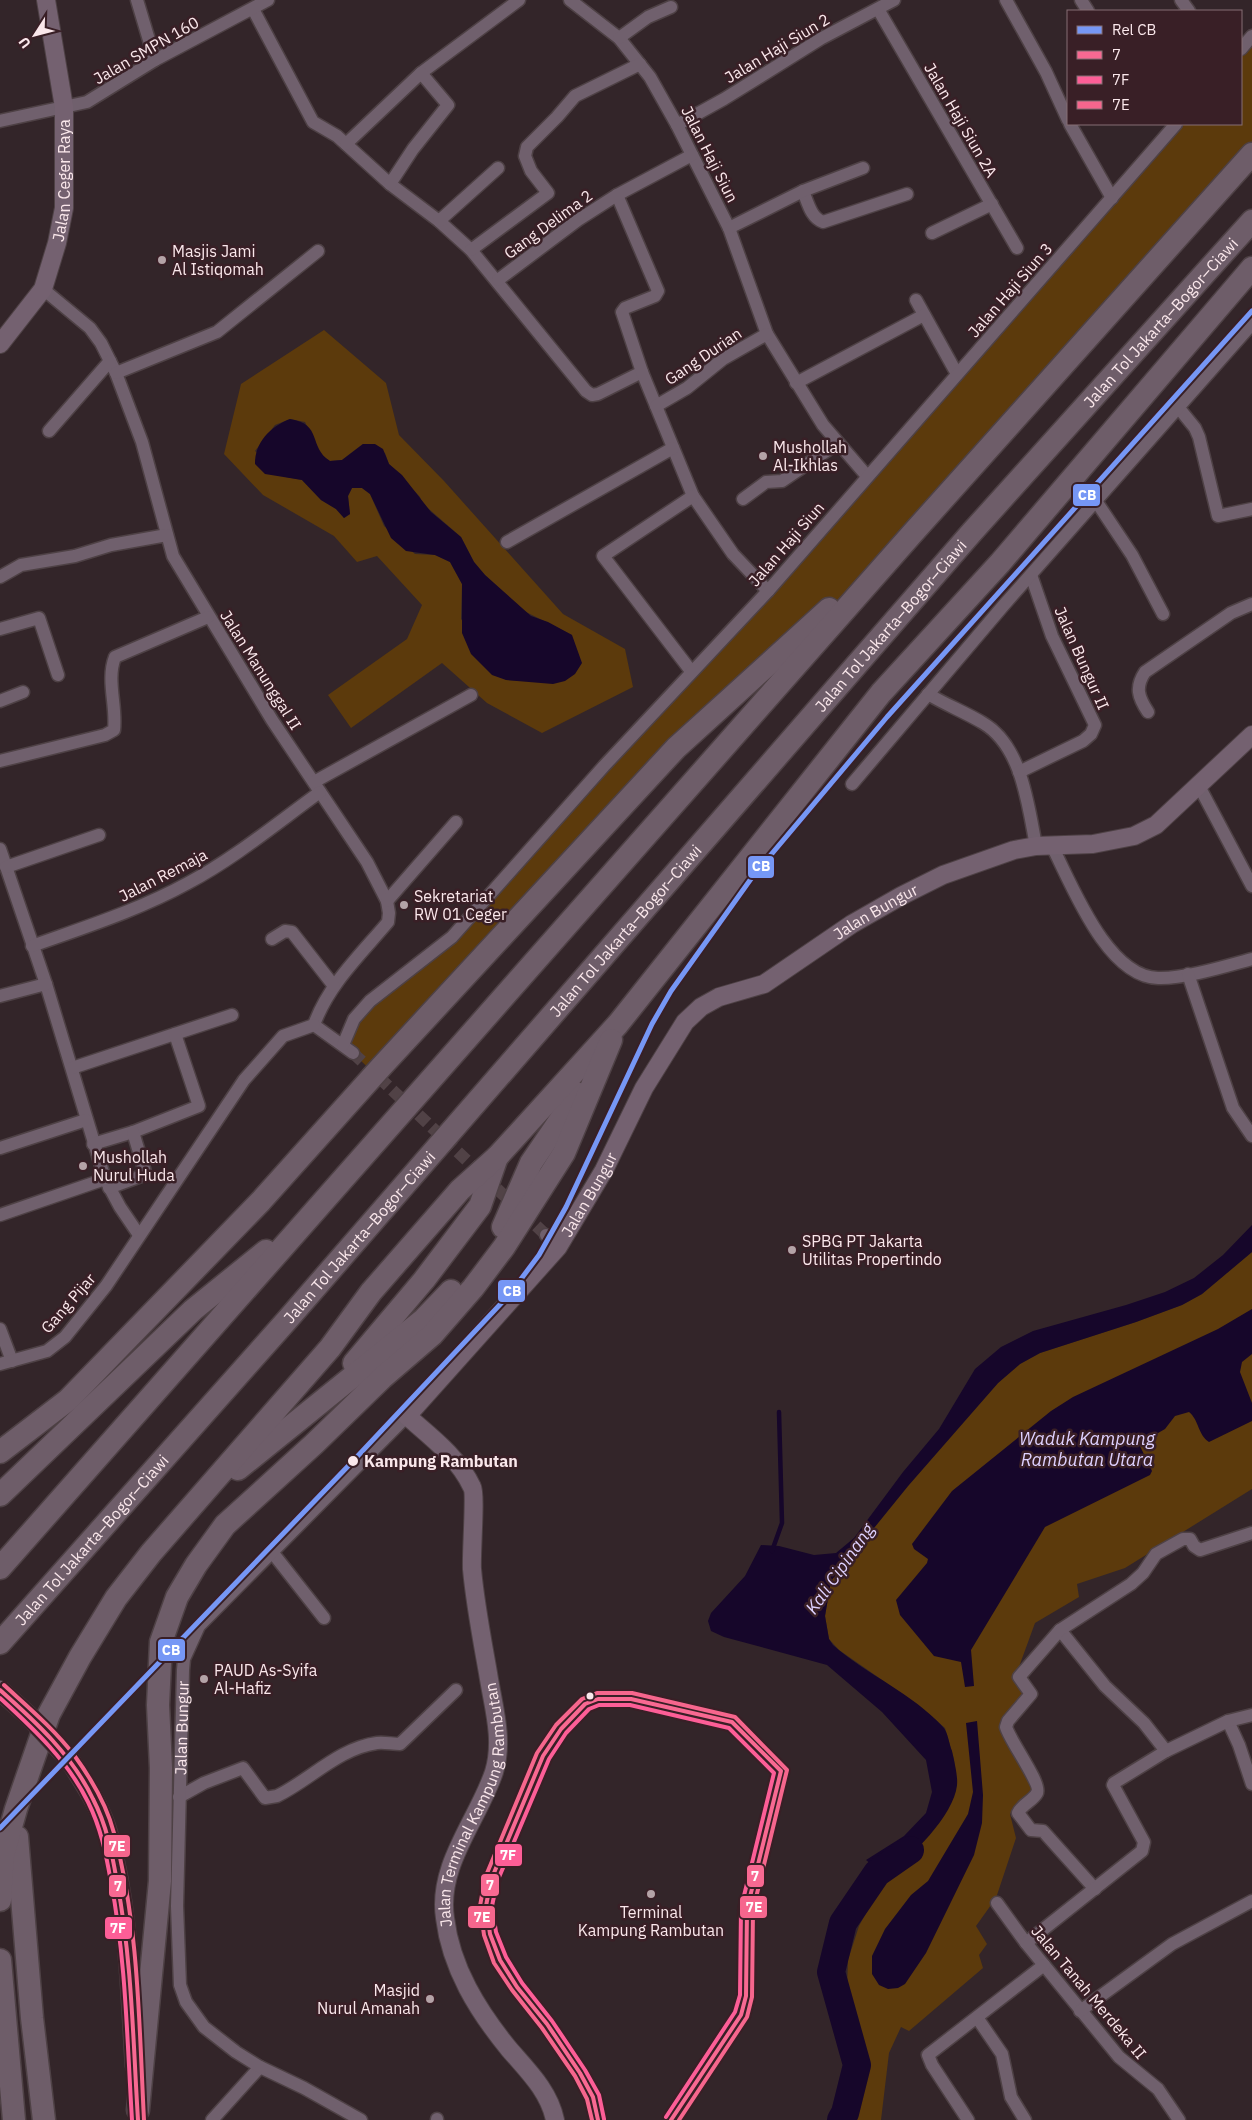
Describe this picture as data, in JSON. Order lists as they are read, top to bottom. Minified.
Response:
{"streets":{"highway":["Jalan Tol Jakarta–Bogor–Ciawi"],"street":["Jalan Haji Siun 2","Jalan SMPN 160","Jalan Haji Siun 2A","Jalan Haji Siun","Jalan Ceger Raya","Gang Delima 2","Jalan Haji Siun 3","Gang Durian","Jalan Bungur II","Jalan Manunggal II","Jalan Remaja","Jalan Bungur","Gang Pijar","Jalan Terminal Kampung Rambutan","Jalan Tanah Merdeka II"]},"crossings":[["Jalan Haji Siun 2","Jalan Haji Siun 2A"],["Jalan Haji Siun 2","Jalan Haji Siun"],["Jalan SMPN 160","Jalan Ceger Raya"],["Jalan Haji Siun","Gang Delima 2"],["Jalan Haji Siun","Jalan Haji Siun 3"],["Jalan Haji Siun","Gang Durian"],["Jalan Haji Siun","Jalan Manunggal II"],["Jalan Haji Siun","Gang Pijar"],["Jalan Ceger Raya","Jalan Manunggal II"],["Jalan Manunggal II","Jalan Remaja"],["Jalan Manunggal II","Gang Pijar"],["Jalan Bungur","Jalan Terminal Kampung Rambutan"]],"water":["Waduk Kampung Rambutan Utara","Kali Cipinang"],"places":["Masjis Jami Al Istiqomah","Mushollah Al-Ikhlas","Sekretariat RW 01 Ceger","Mushollah Nurul Huda","SPBG PT Jakarta Utilitas Propertindo","Kampung Rambutan","PAUD As-Syifa Al-Hafiz","Terminal Kampung Rambutan","Masjid Nurul Amanah"],"lines":["rail line CB","transit line 7E","transit line 7","transit line 7F"],"legend":["Rel CB","7","7F","7E"],"north":"bottom left"}
